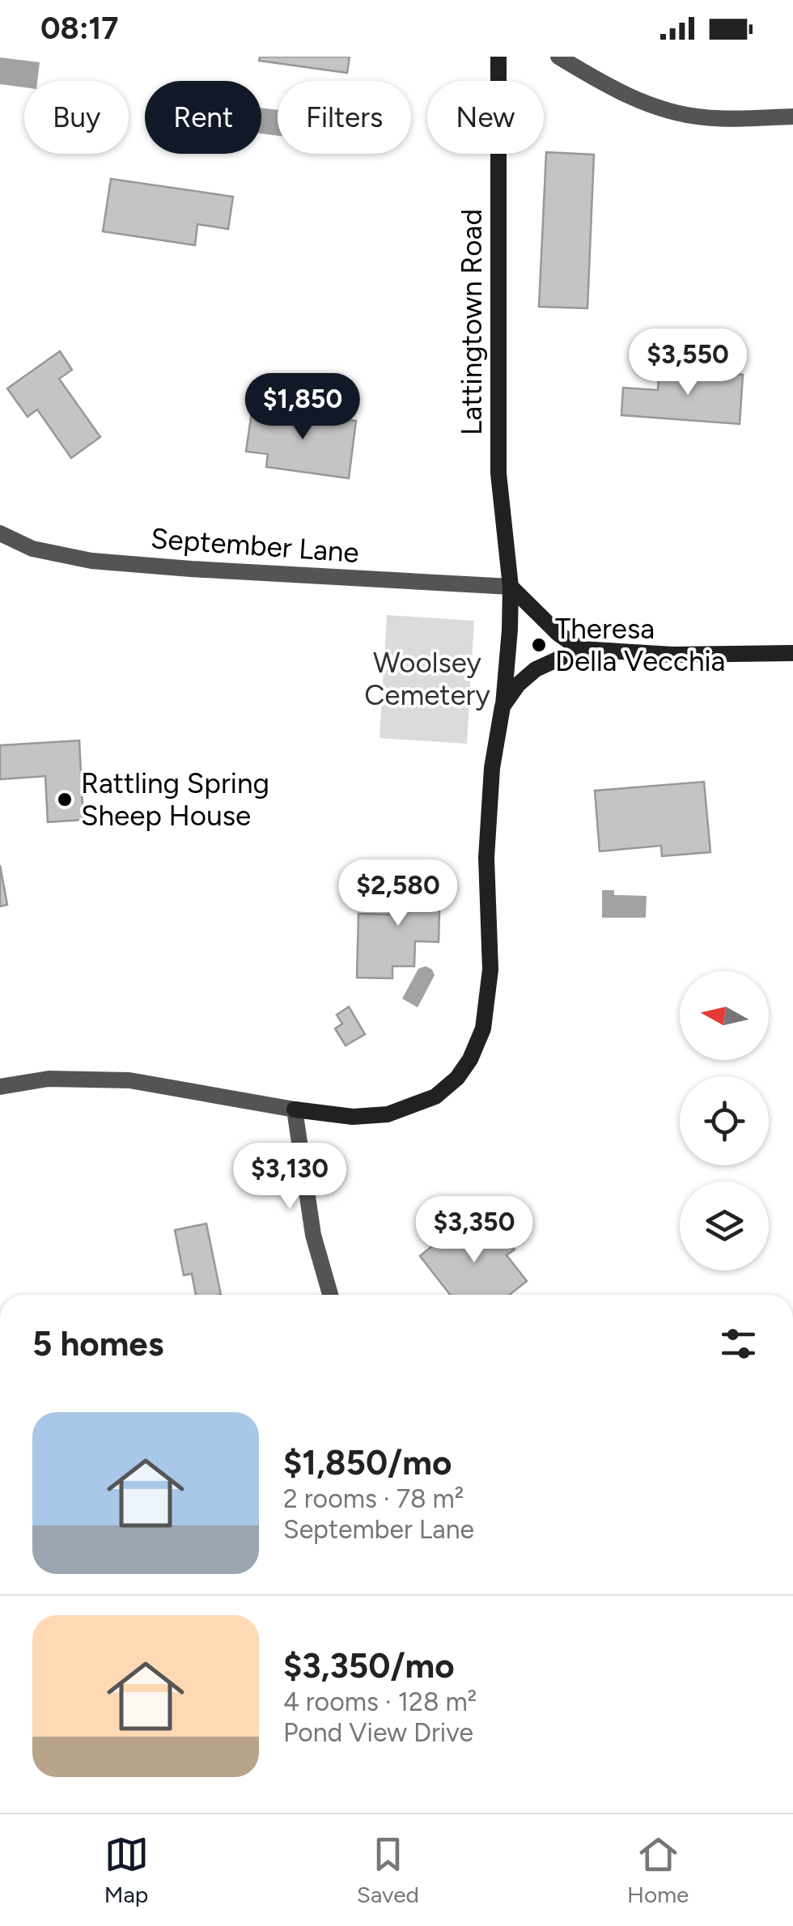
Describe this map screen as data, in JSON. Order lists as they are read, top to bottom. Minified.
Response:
{"streets":{"street":["Lattingtown Road","September Lane"]},"crossings":[["Lattingtown Road","September Lane"]],"parks":["Woolsey Cemetery"],"places":["Theresa Della Vecchia","Rattling Spring Sheep House"],"north":"left","page":{"status":"08:17","chip":["Buy","Rent","Filters","New"],"price":["$3,550","$1,850","$2,580","$3,130","$3,350"],"heading":"5 homes","list":[{"name":"$1,850/mo","note":"2 rooms · 78 m² · September Lane"},{"name":"$3,350/mo","note":"4 rooms · 128 m² · Pond View Drive"}],"tabs":["Map","Saved","Home"]}}
